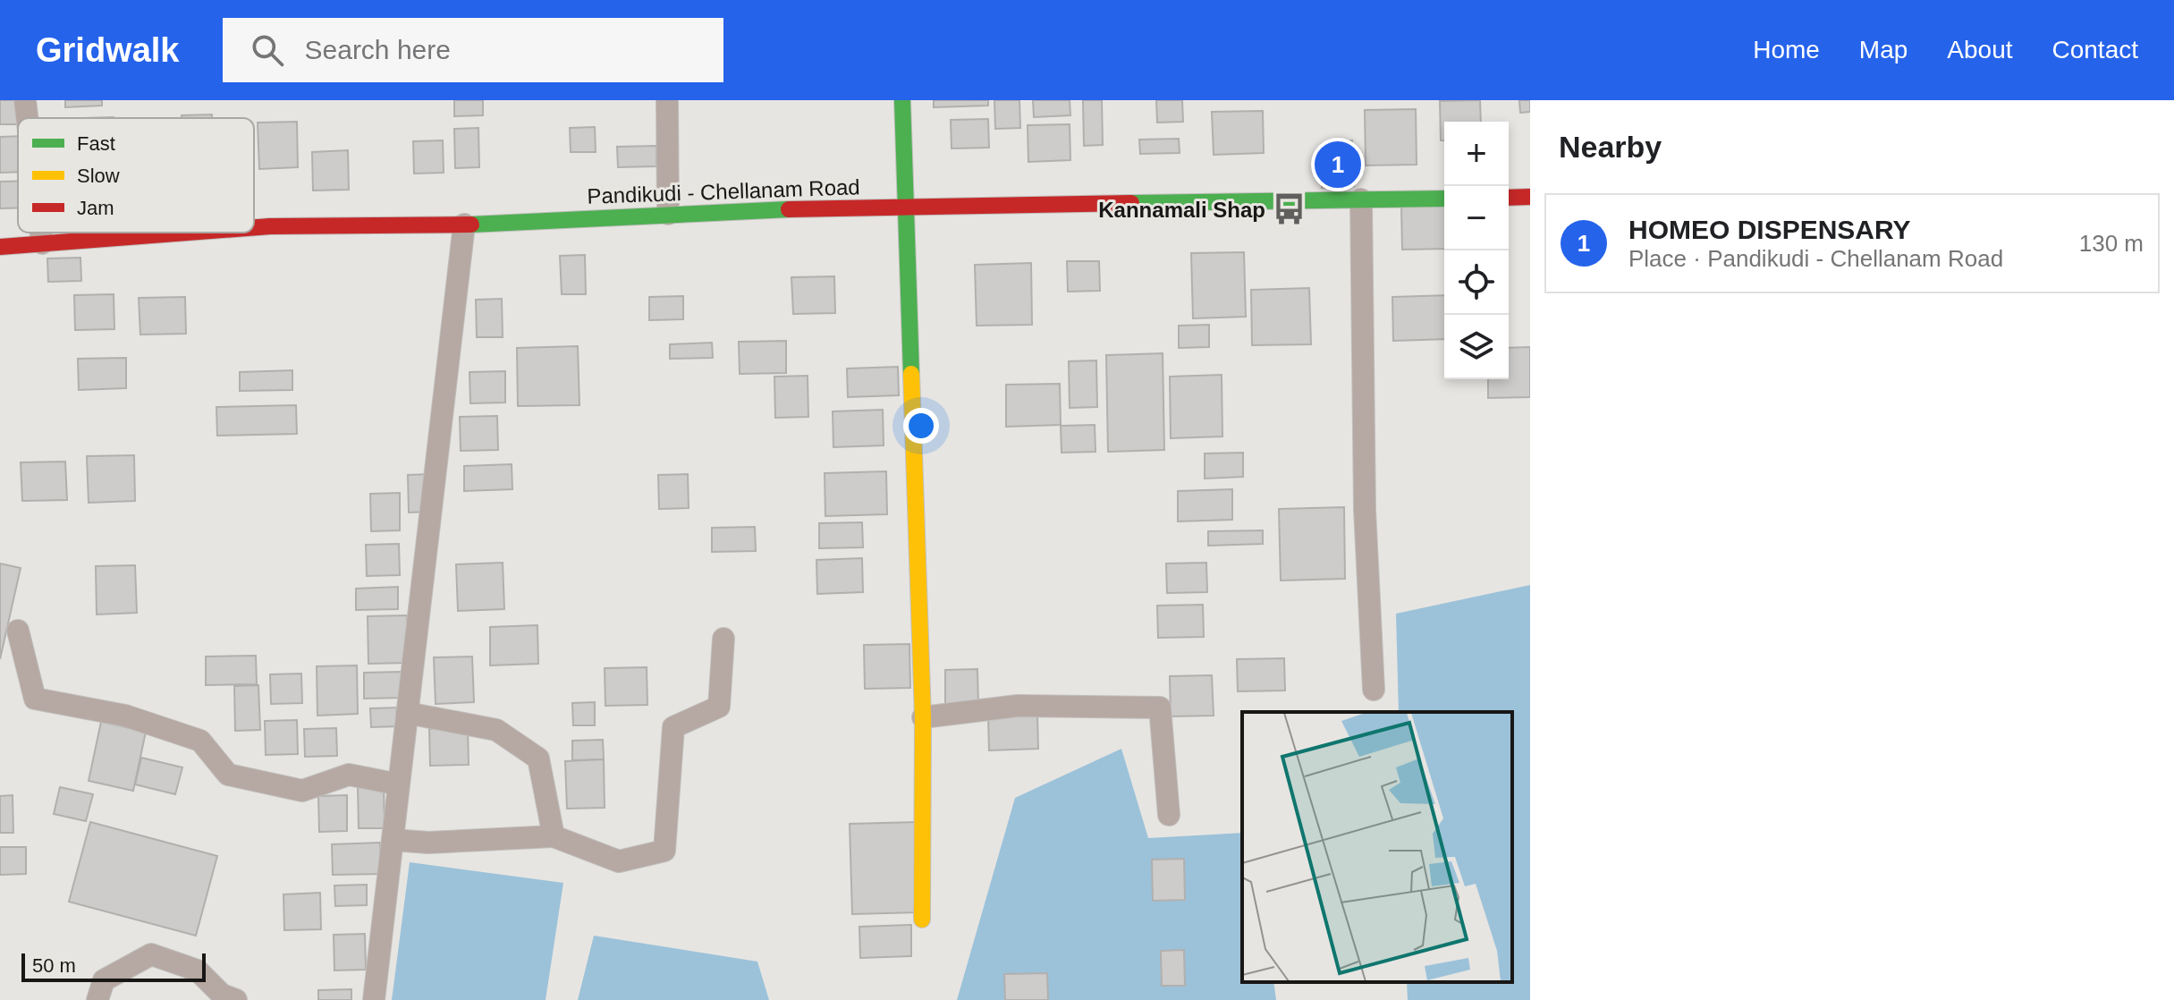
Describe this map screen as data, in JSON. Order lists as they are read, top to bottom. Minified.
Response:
{"streets":{"main road":["Pandikudi - Chellanam Road"]},"places":{"bus stop":["Kannamali Shap"]},"legend":["Fast","Slow","Jam"],"scale_bar":"50 m","page":{"header":"Gridwalk","search":"Search here","nav":["Home","Map","About","Contact"],"heading":"Nearby","map_buttons":["+","−"],"pins":"1","list":[{"mark":"1","name":"HOMEO DISPENSARY","note":"Place · Pandikudi - Chellanam Road","value":"130 m"}],"scale":"50 m"}}
